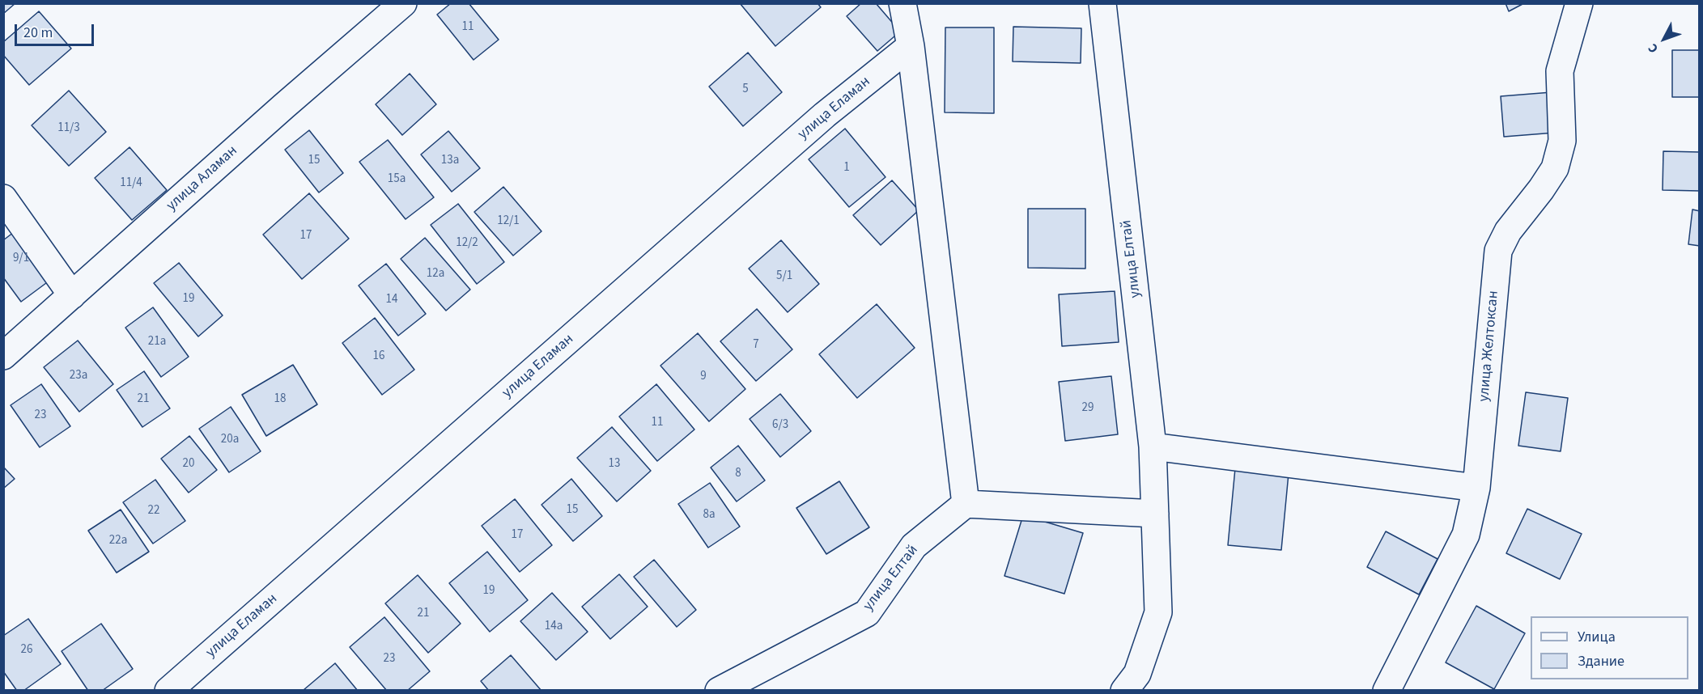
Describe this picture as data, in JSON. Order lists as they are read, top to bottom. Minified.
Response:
{"streets":{"street":["улица Еламан","улица Аламан","улица Елтай","улица Желтоксан"]},"house_numbers":["11","5","11/3","15","13а","1","15а","11/4","12/1","17","12/2","9/1","12а","5/1","19","14","21а","7","16","23а","9","21","18","29","23","11","6/3","20а","20","13","8","15","22","8а","17","22а","19","21","14а","26","23"],"legend":["Улица","Здание"],"scale_bar":"20 m","north":"bottom left"}
